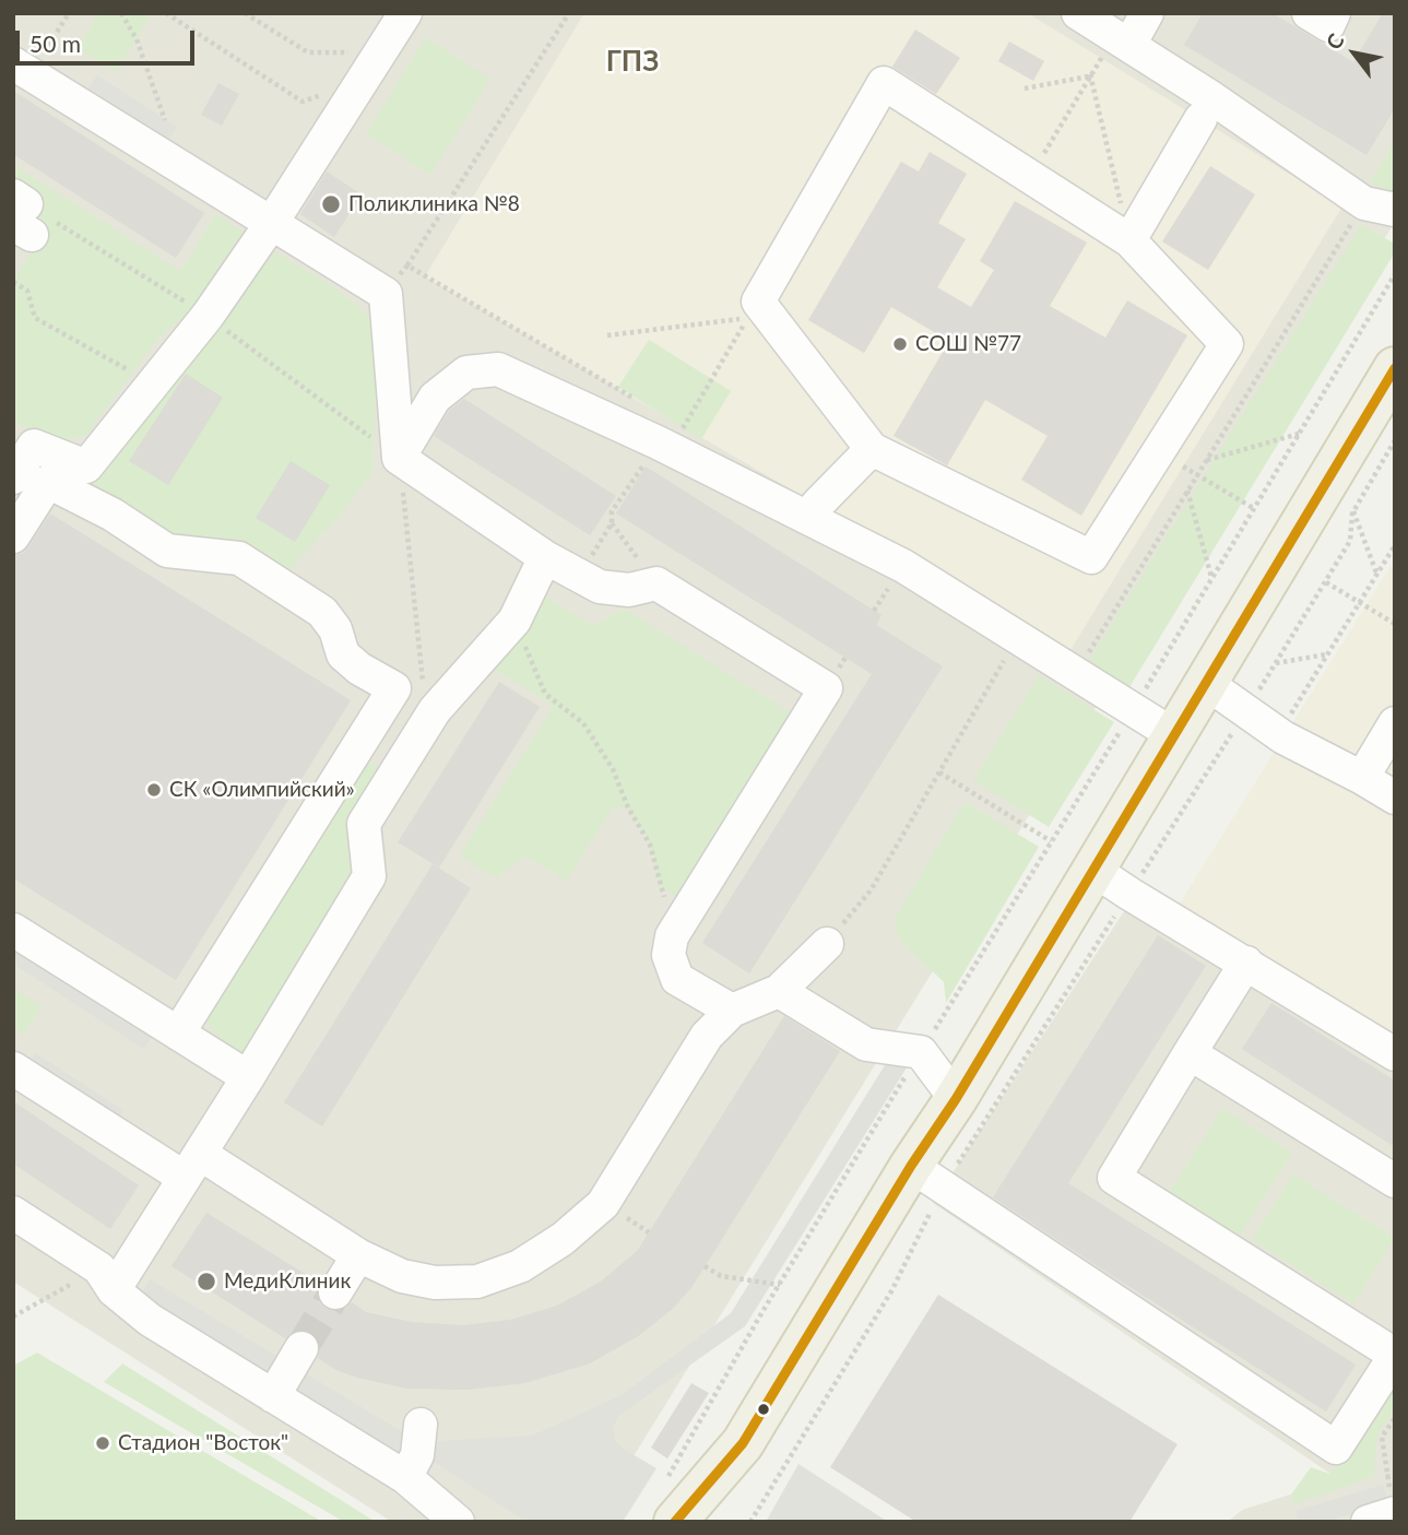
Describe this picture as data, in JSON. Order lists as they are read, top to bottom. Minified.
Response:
{"districts":["ГПЗ"],"places":["Поликлиника №8","СОШ №77","СК «Олимпийский»","МедиКлиник","Стадион \"Восток\""],"scale_bar":"50 m","north":"top left"}
